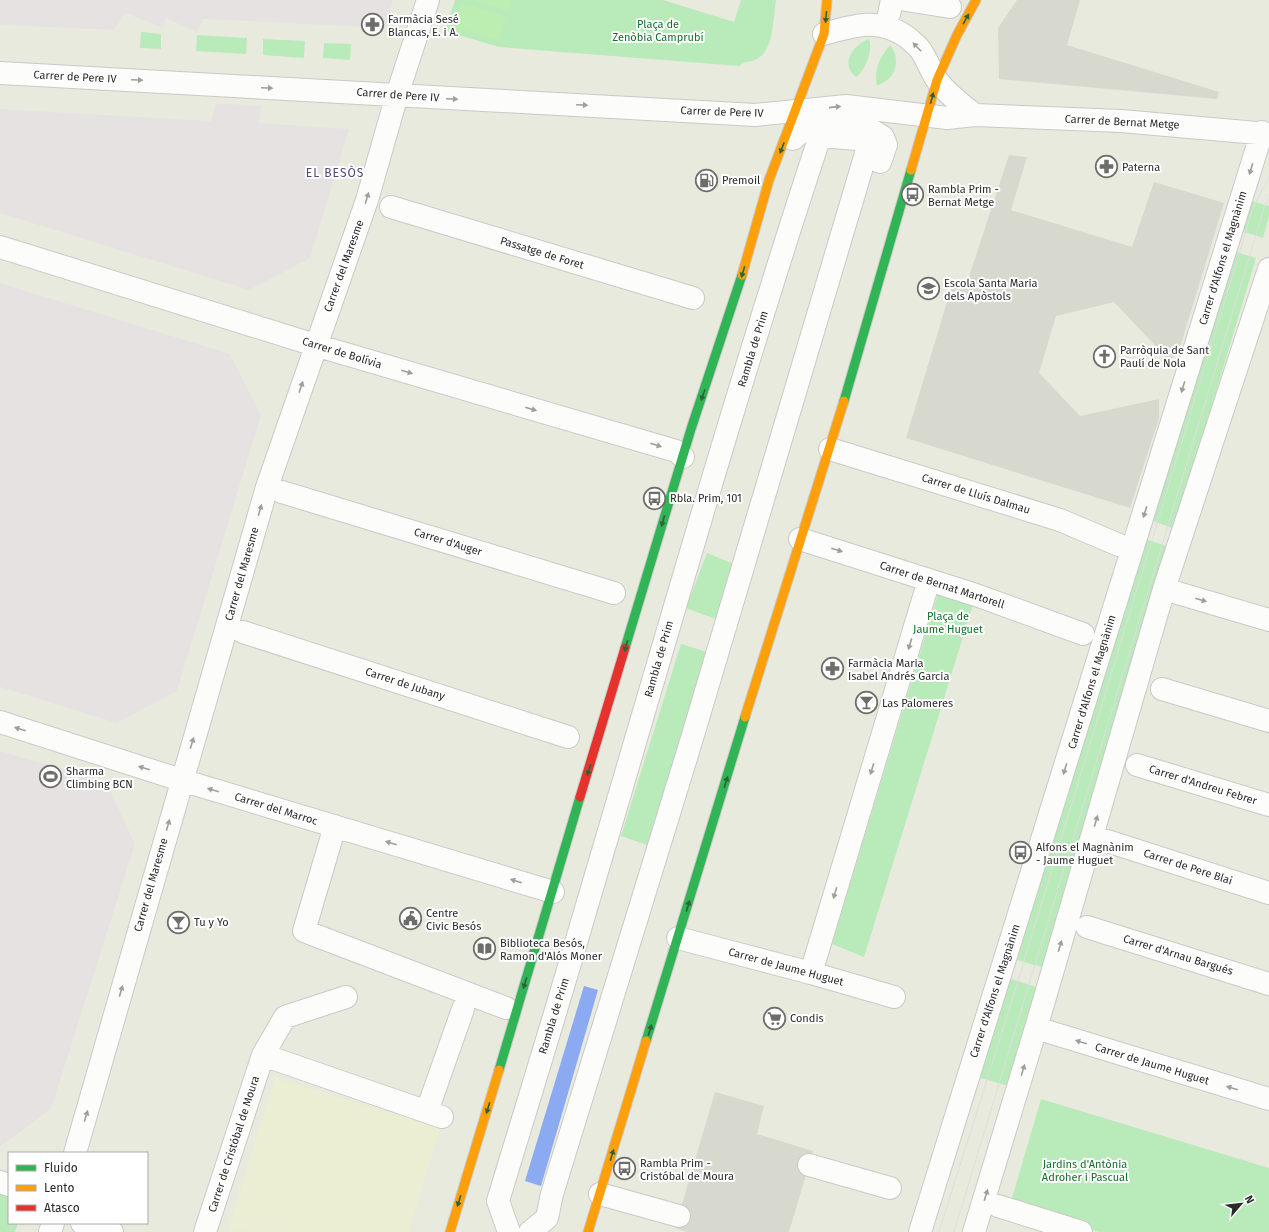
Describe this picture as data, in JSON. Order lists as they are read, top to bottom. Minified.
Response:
{"streets":{"street":["Carrer de Pere IV","Carrer de Bernat Metge","Passatge de Foret","Carrer d'Alfons el Magnànim","Carrer del Maresme","Rambla de Prim","Carrer de Bolívia","Carrer de Lluís Dalmau","Carrer d'Auger","Carrer de Bernat Martorell","Carrer de Jubany","Carrer d'Andreu Febrer","Carrer del Marroc","Carrer de Pere Blai","Carrer d'Arnau Bargués","Carrer de Jaume Huguet","Carrer de Cristóbal de Moura"]},"crossings":[["Carrer de Pere IV","Carrer del Maresme"],["Carrer de Bernat Metge","Carrer d'Alfons el Magnànim"],["Carrer del Maresme","Carrer de Bolívia"],["Carrer del Maresme","Carrer del Marroc"]],"one_way":["Carrer de Pere IV","Carrer del Maresme","Carrer de Bolívia","Carrer de Bernat Martorell","Carrer del Marroc"],"districts":["EL BESÒS"],"parks":["Plaça de Zenòbia Camprubí","Plaça de Jaume Huguet","Jardins d'Antònia Adroher i Pascual"],"places":{"pharmacy":["Farmàcia Sesé Blancas, E. i A.","Paterna","Farmàcia Maria Isabel Andrés Garcia"],"fuel station":["Premoil"],"bus stop":["Rambla Prim - Bernat Metge","Rbla. Prim, 101","Alfons el Magnànim - Jaume Huguet","Rambla Prim - Cristóbal de Moura"],"school or university":["Escola Santa Maria dels Apòstols"],"church":["Parròquia de Sant Paulí de Nola"],"bar":["Las Palomeres","Tu y Yo"],"sports":["Sharma Climbing BCN"],"public building":["Centre Civic Besós"],"library":["Biblioteca Besós, Ramon d'Alós Moner"],"supermarket":["Condis"]},"legend":["Fluido","Lento","Atasco"],"north":"top right"}
